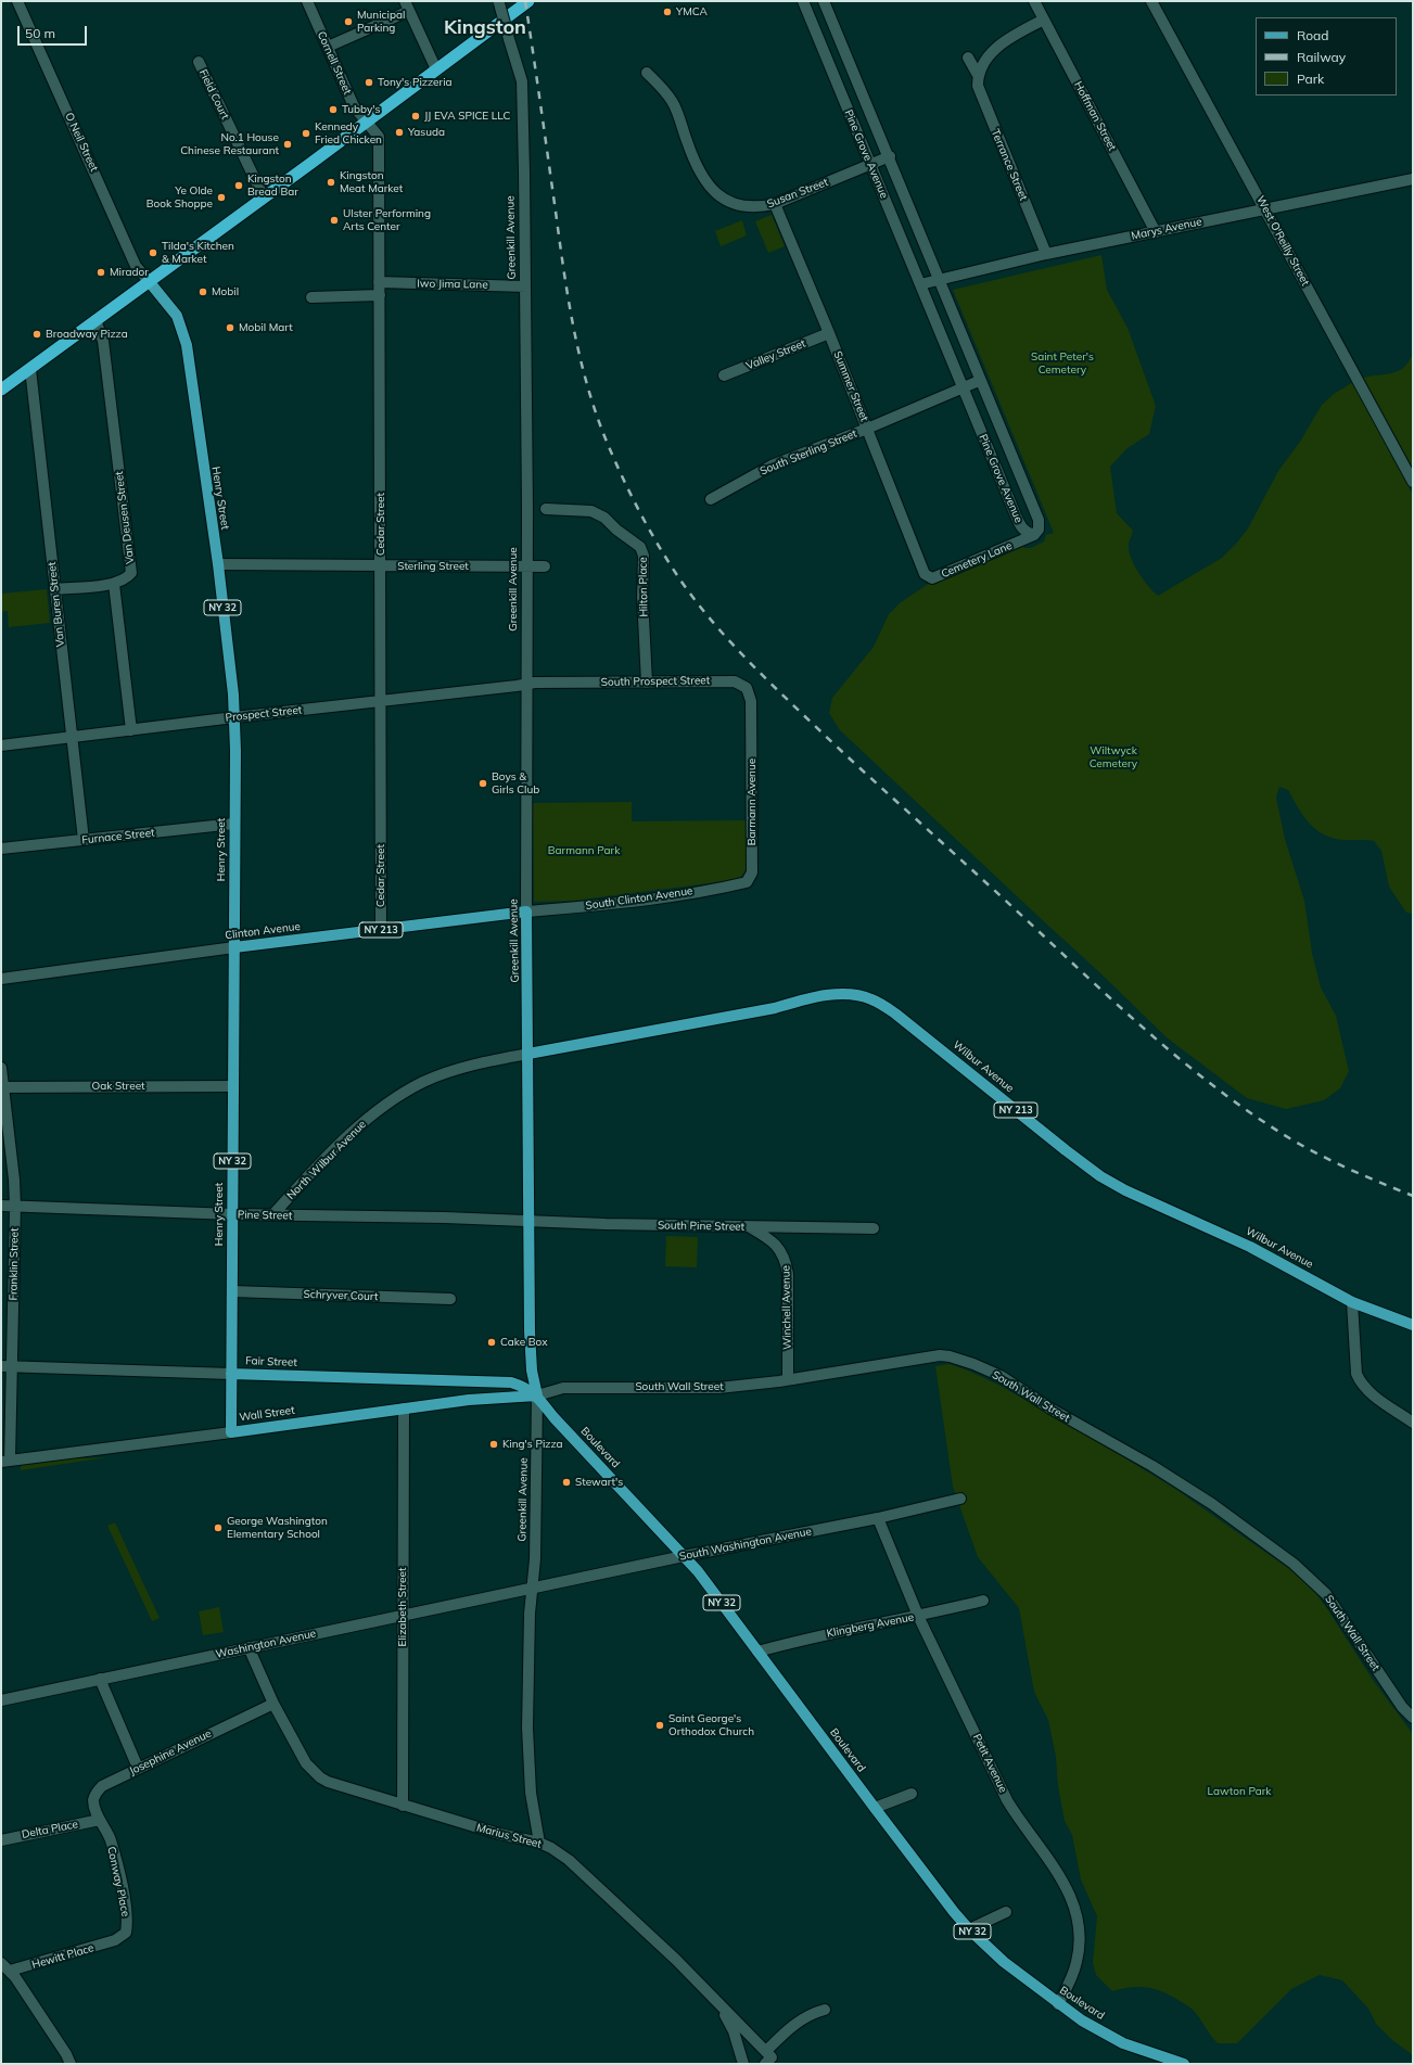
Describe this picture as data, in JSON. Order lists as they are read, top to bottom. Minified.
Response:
{"streets":{"main road":["Greenkill Avenue","Henry Street","NY 32","NY 213","Clinton Avenue","Wilbur Avenue","Fair Street","Wall Street","Boulevard"],"street":["Cornell Street","Field Court","Hoffman Street","O Neil Street","Pine Grove Avenue","Terrance Street","Susan Street","Marys Avenue","West O'Reilly Street","Iwo Jima Lane","Valley Street","Summer Street","South Sterling Street","Van Deusen Street","Cedar Street","Cemetery Lane","Sterling Street","Hilton Place","Van Buren Street","South Prospect Street","Prospect Street","Barmann Avenue","Furnace Street","South Clinton Avenue","Oak Street","North Wilbur Avenue","Pine Street","South Pine Street","Franklin Street","Schryver Court","Winchell Avenue","South Wall Street","South Washington Avenue","Elizabeth Street","Klingberg Avenue","Washington Avenue","Josephine Avenue","Petit Avenue","Delta Place","Marius Street","Conway Place","Hewitt Place"]},"crossings":[["Cornell Street","Cedar Street"],["Hoffman Street","Marys Avenue"],["O Neil Street","Henry Street"],["Pine Grove Avenue","Susan Street"],["Pine Grove Avenue","Marys Avenue"],["Pine Grove Avenue","South Sterling Street"],["Pine Grove Avenue","Cemetery Lane"],["Terrance Street","Marys Avenue"],["Susan Street","Summer Street"],["Marys Avenue","West O'Reilly Street"],["Greenkill Avenue","Iwo Jima Lane"],["Greenkill Avenue","Sterling Street"],["Greenkill Avenue","South Prospect Street"],["Greenkill Avenue","Prospect Street"],["Greenkill Avenue","South Clinton Avenue"],["Greenkill Avenue","Clinton Avenue"],["Greenkill Avenue","Wilbur Avenue"],["Greenkill Avenue","North Wilbur Avenue"],["Greenkill Avenue","Pine Street"],["Greenkill Avenue","South Pine Street"],["Greenkill Avenue","Fair Street"],["Greenkill Avenue","South Wall Street"],["Greenkill Avenue","Wall Street"],["Greenkill Avenue","Boulevard"],["Greenkill Avenue","South Washington Avenue"],["Greenkill Avenue","Washington Avenue"],["Greenkill Avenue","Marius Street"],["Iwo Jima Lane","Cedar Street"],["Valley Street","Summer Street"],["Summer Street","South Sterling Street"],["Summer Street","Cemetery Lane"],["Henry Street","Sterling Street"],["Henry Street","Prospect Street"],["Henry Street","Furnace Street"],["Henry Street","Clinton Avenue"],["Henry Street","Oak Street"],["Henry Street","Pine Street"],["Henry Street","Schryver Court"],["Henry Street","Fair Street"],["Henry Street","Wall Street"],["Cedar Street","Sterling Street"],["Cedar Street","Prospect Street"],["Cedar Street","Clinton Avenue"],["Hilton Place","South Prospect Street"],["Van Buren Street","Prospect Street"],["Van Buren Street","Furnace Street"],["South Prospect Street","Prospect Street"],["South Prospect Street","Barmann Avenue"],["Barmann Avenue","South Clinton Avenue"],["South Clinton Avenue","Clinton Avenue"],["Wilbur Avenue","North Wilbur Avenue"],["Oak Street","Franklin Street"],["North Wilbur Avenue","Pine Street"],["Pine Street","South Pine Street"],["Pine Street","Franklin Street"],["South Pine Street","Winchell Avenue"],["Franklin Street","Fair Street"],["Franklin Street","Wall Street"],["Winchell Avenue","South Wall Street"],["Fair Street","South Wall Street"],["Fair Street","Wall Street"],["Fair Street","Boulevard"],["South Wall Street","Wall Street"],["South Wall Street","Boulevard"],["Wall Street","Boulevard"],["Wall Street","Elizabeth Street"],["Boulevard","South Washington Avenue"],["Boulevard","Klingberg Avenue"],["Boulevard","Petit Avenue"],["South Washington Avenue","Washington Avenue"],["South Washington Avenue","Petit Avenue"],["Elizabeth Street","Washington Avenue"],["Elizabeth Street","Marius Street"],["Klingberg Avenue","Petit Avenue"],["Washington Avenue","Marius Street"],["Josephine Avenue","Delta Place"],["Josephine Avenue","Marius Street"],["Josephine Avenue","Conway Place"],["Delta Place","Conway Place"],["Conway Place","Hewitt Place"]],"districts":["Kingston"],"parks":["Saint Peter's Cemetery","Wiltwyck Cemetery","Barmann Park","Lawton Park"],"places":["YMCA","Municipal Parking","Tony's Pizzeria","Tubby's","JJ EVA SPICE LLC","Yasuda","Kennedy Fried Chicken","No.1 House Chinese Restaurant","Kingston Meat Market","Kingston Bread Bar","Ye Olde Book Shoppe","Ulster Performing Arts Center","Tilda's Kitchen & Market","Mirador","Mobil","Mobil Mart","Broadway Pizza","Boys & Girls Club","Cake Box","King's Pizza","Stewart's","George Washington Elementary School","Saint George's Orthodox Church"],"legend":["Road","Railway","Park"],"scale_bar":"50 m"}
